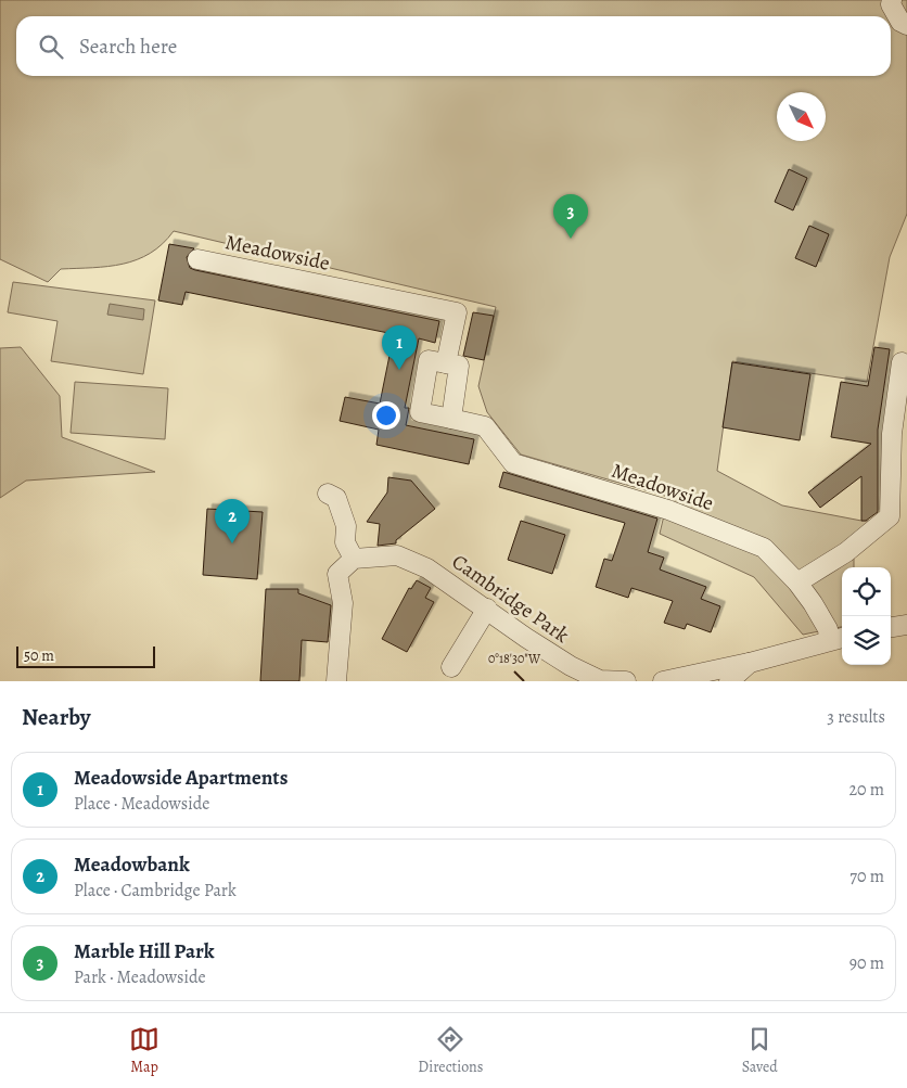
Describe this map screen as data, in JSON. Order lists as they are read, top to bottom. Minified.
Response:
{"streets":{"street":["Meadowside","Cambridge Park"]},"scale_bar":"50 m","north":"bottom right","page":{"search":"Search here","pins":["3","1","2"],"scale":"50 m","heading":["Nearby","3 results"],"list":[{"mark":"1","name":"Meadowside Apartments","note":"Place · Meadowside","value":"20 m"},{"mark":"2","name":"Meadowbank","note":"Place · Cambridge Park","value":"70 m"},{"mark":"3","name":"Marble Hill Park","note":"Park · Meadowside","value":"90 m"}],"nav":["Map","Directions","Saved"]},"coordinates":["0°18'30\"W"]}
